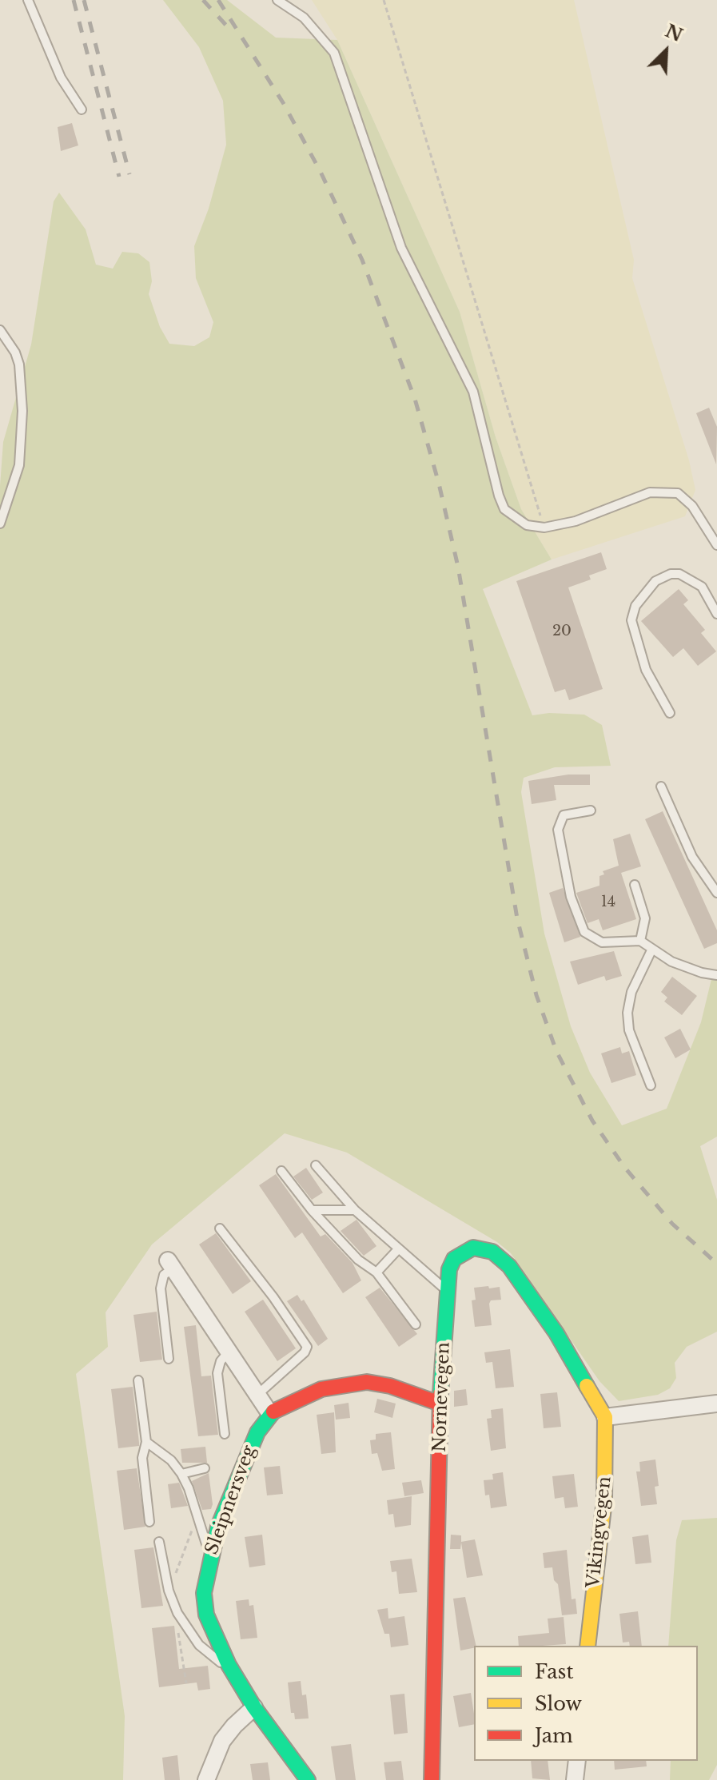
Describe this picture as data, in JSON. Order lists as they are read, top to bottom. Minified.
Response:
{"streets":{"street":["Nornevegen","Sleipnersveg","Vikingvegen"]},"crossings":[["Nornevegen","Vikingvegen"]],"house_numbers":["20","14"],"legend":["Fast","Slow","Jam"],"north":"top right"}
